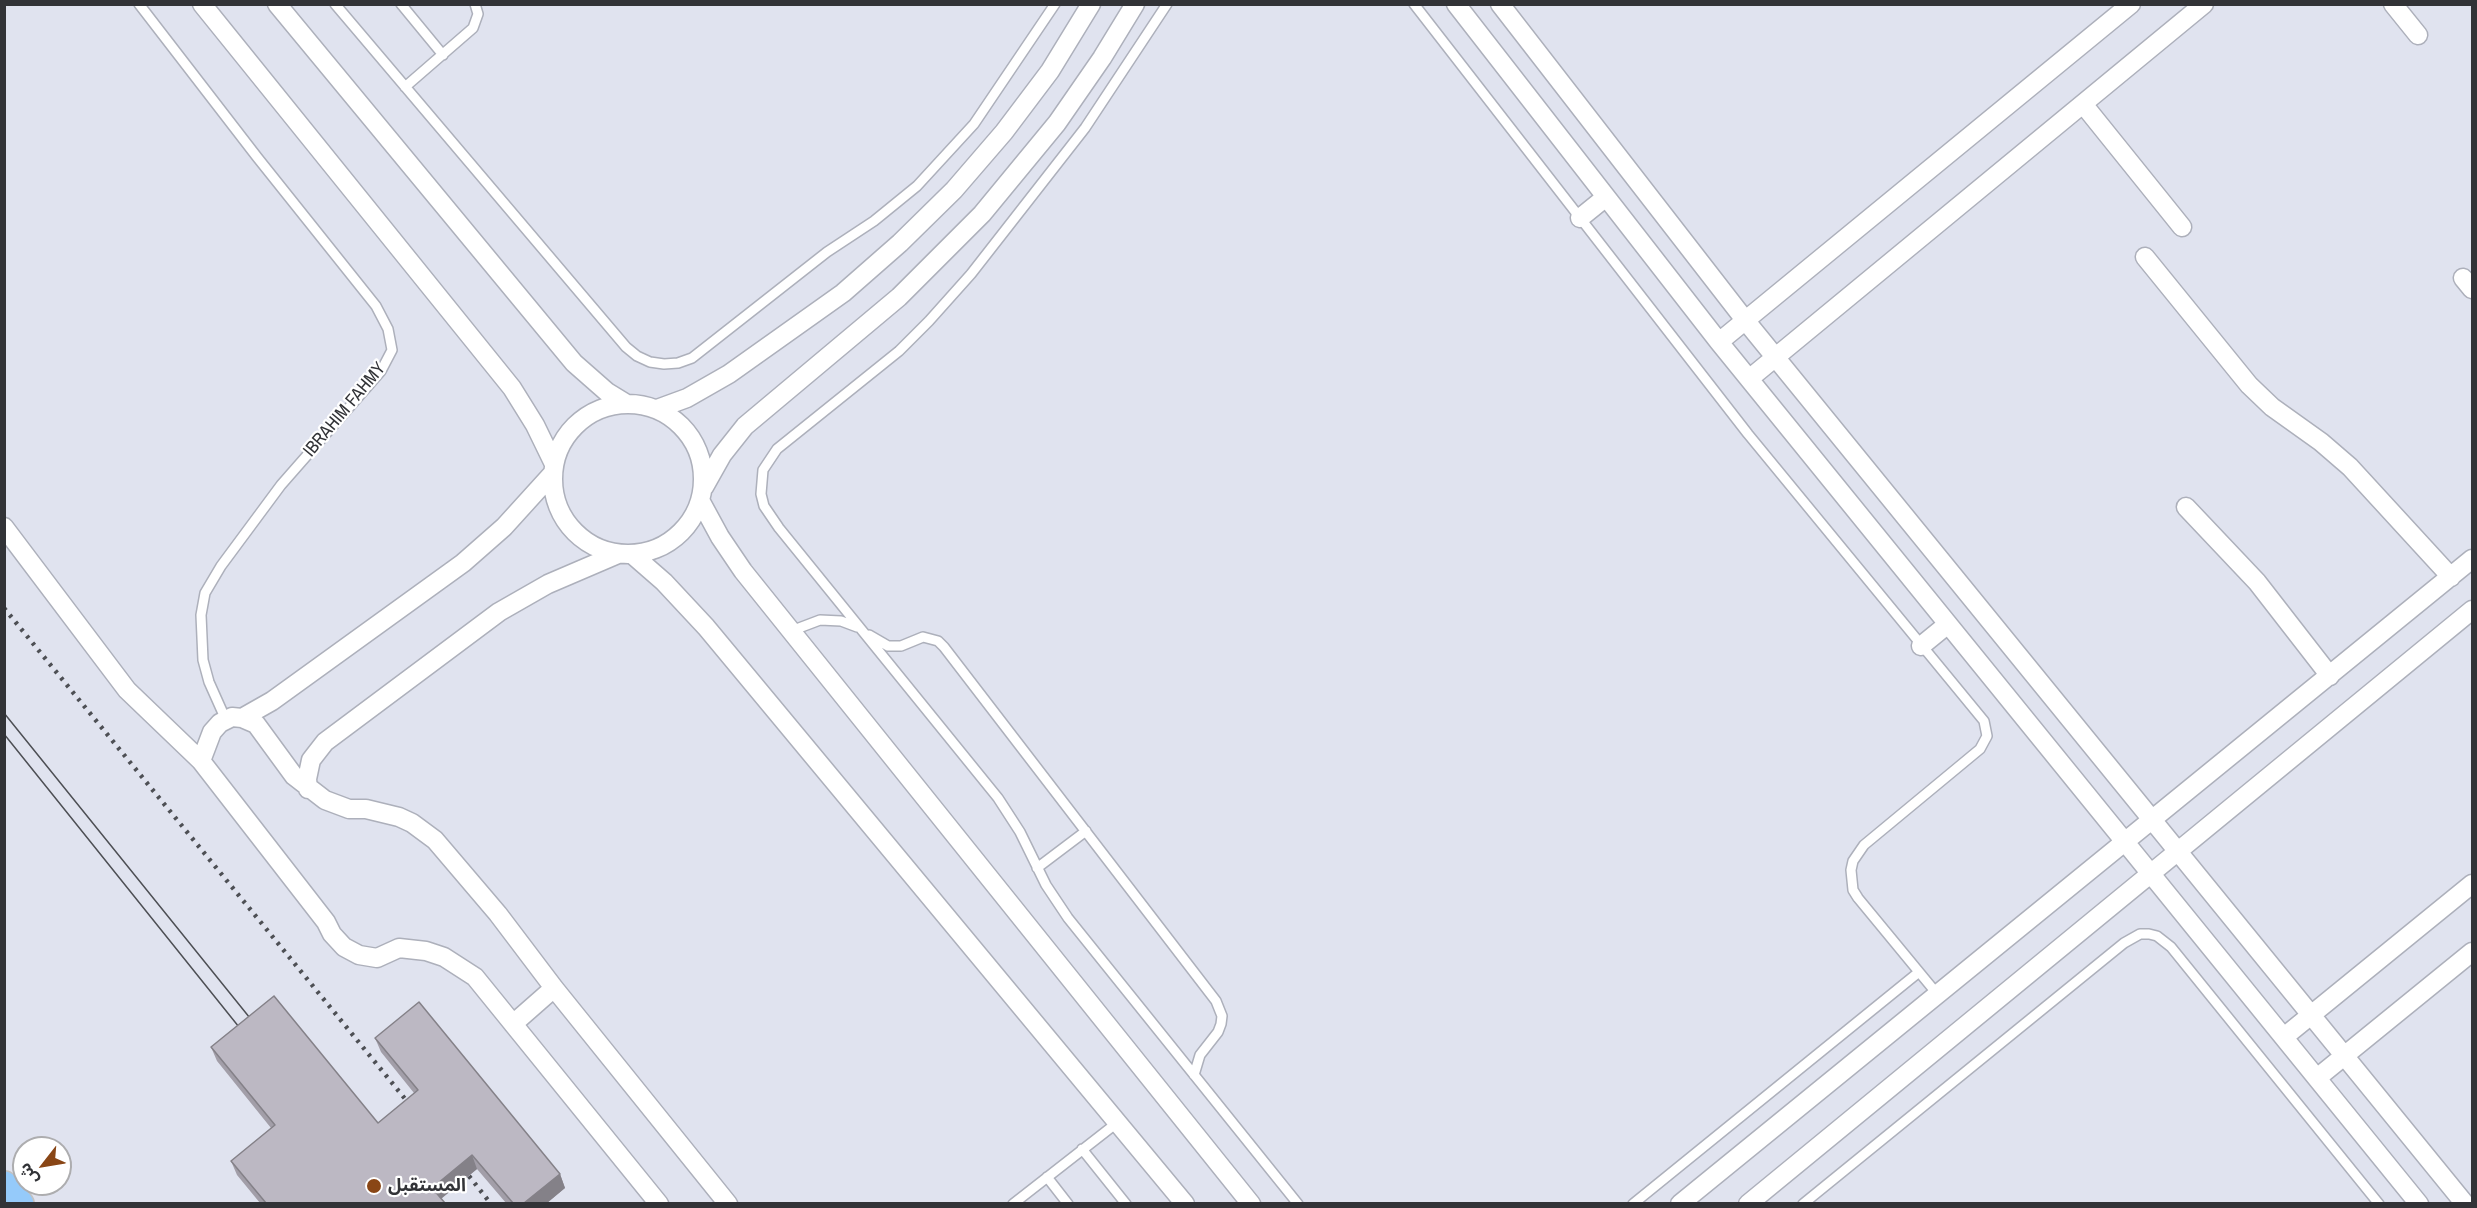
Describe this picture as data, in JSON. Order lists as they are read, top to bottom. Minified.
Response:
{"streets":{"lane":["IBRAHIM FAHMY"]},"places":["المستقبل"],"north":"bottom left"}
